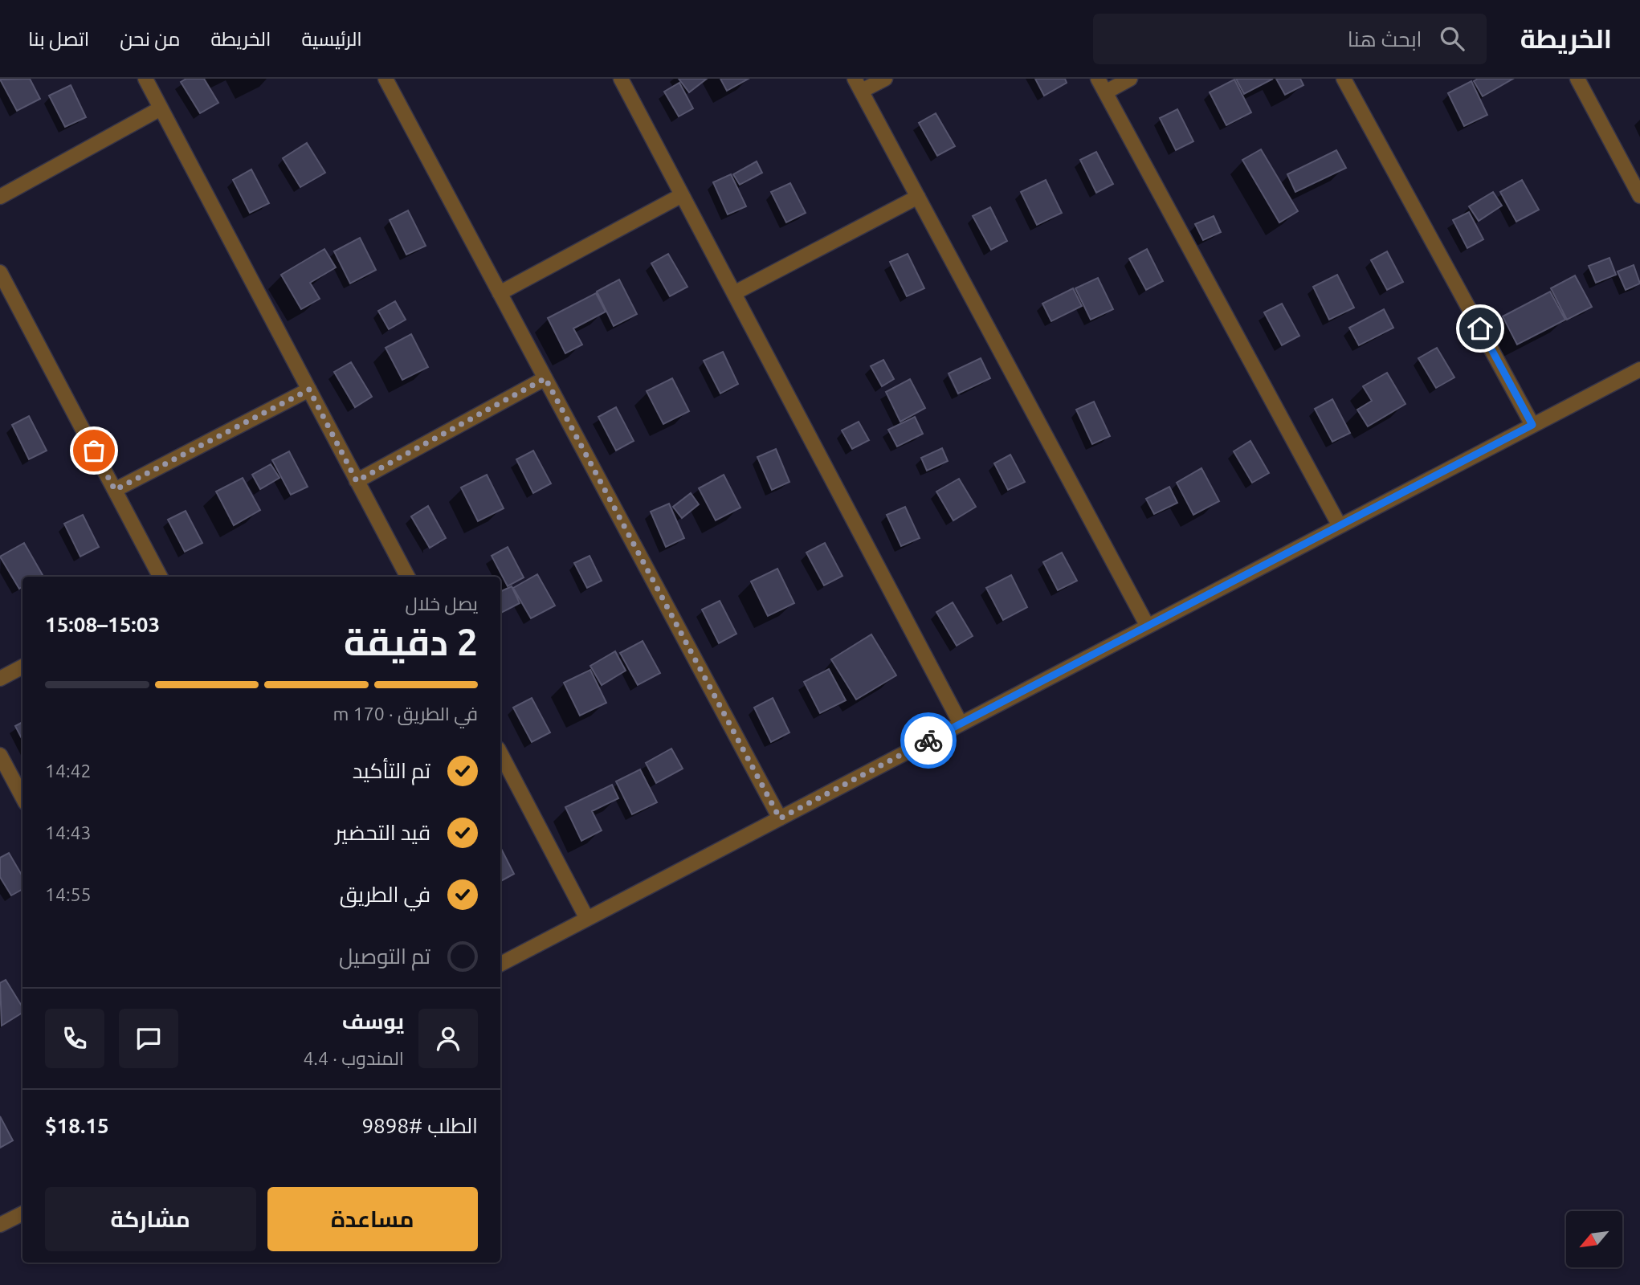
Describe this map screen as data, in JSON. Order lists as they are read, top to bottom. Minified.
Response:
{"north":"bottom left","page":{"header":"الخريطة","search":"ابحث هنا","nav":["الرئيسية","الخريطة","من نحن","اتصل بنا"],"heading":["2 دقيقة","يصل خلال","15:03–15:08"],"panel":["يوسف","المندوب · 4.4","الطلب #9898","$18.15"],"bar":"في الطريق · 170 m","list":[["تم التأكيد","14:42"],["قيد التحضير","14:43"],["في الطريق","14:55"],"تم التوصيل"],"buttons":["مساعدة","مشاركة"]}}
